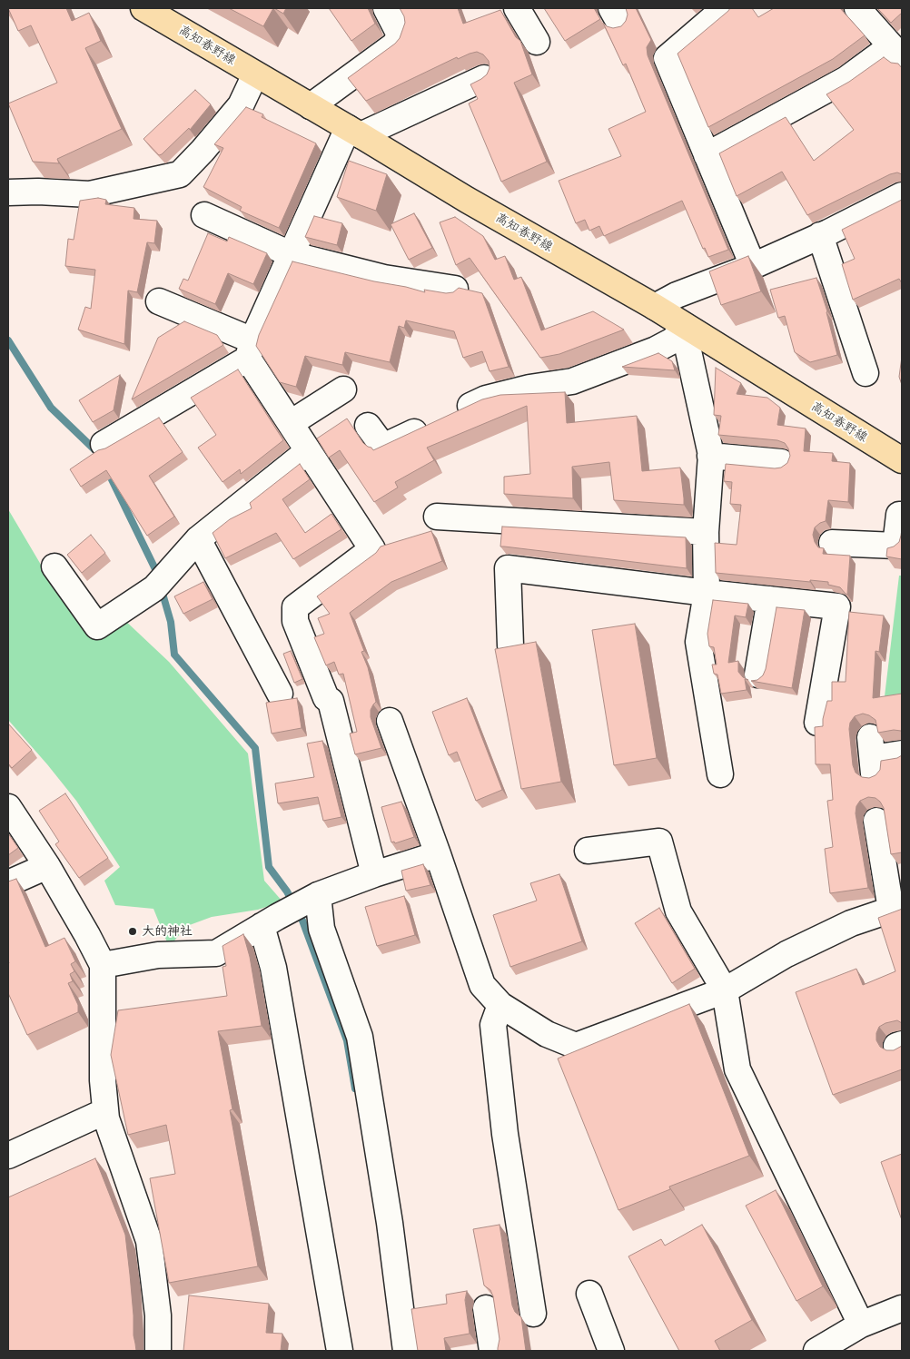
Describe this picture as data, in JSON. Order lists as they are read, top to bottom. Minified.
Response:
{"streets":{"main road":["高知春野線"]},"places":["大的神社"]}
